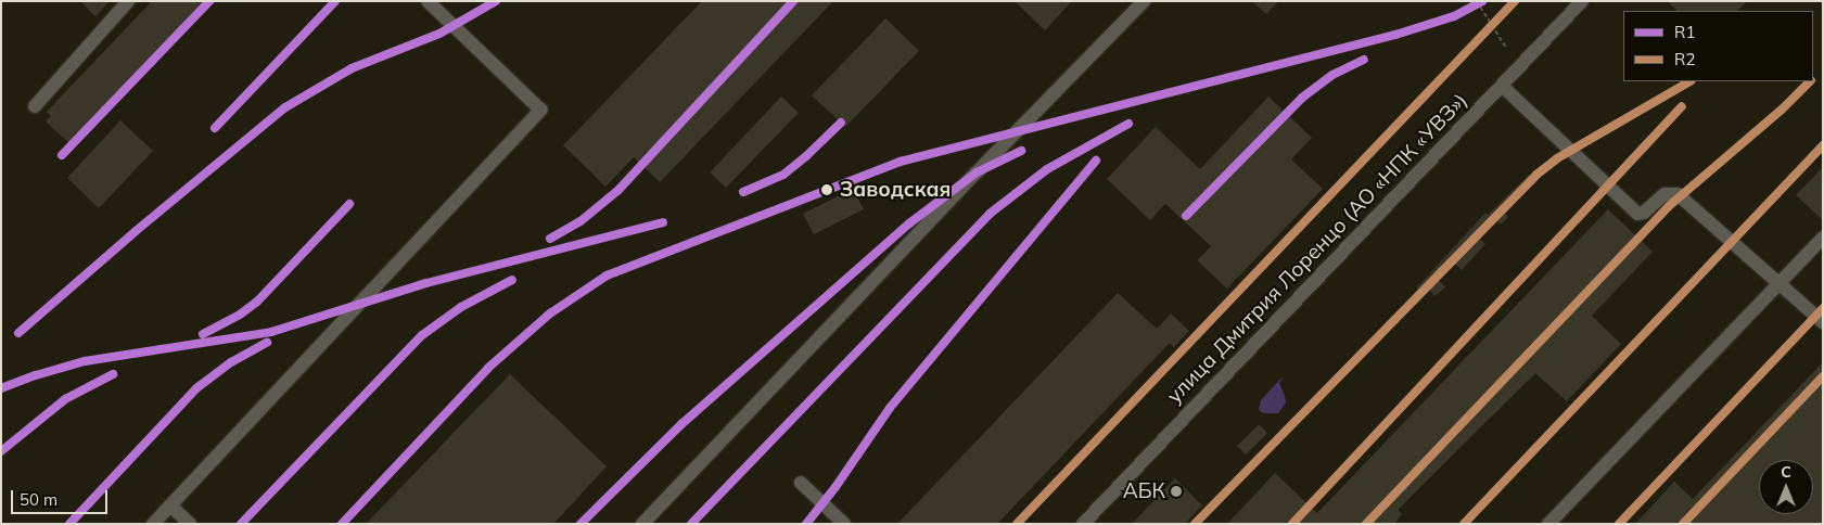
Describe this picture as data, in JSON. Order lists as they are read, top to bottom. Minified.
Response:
{"streets":{"lane":["улица Дмитрия Лоренцо (АО «НПК «УВЗ»)"]},"places":["Заводская","АБК"],"lines":["transit line R1","transit line R2"],"legend":["R1","R2"],"scale_bar":"50 m","north":"top"}
